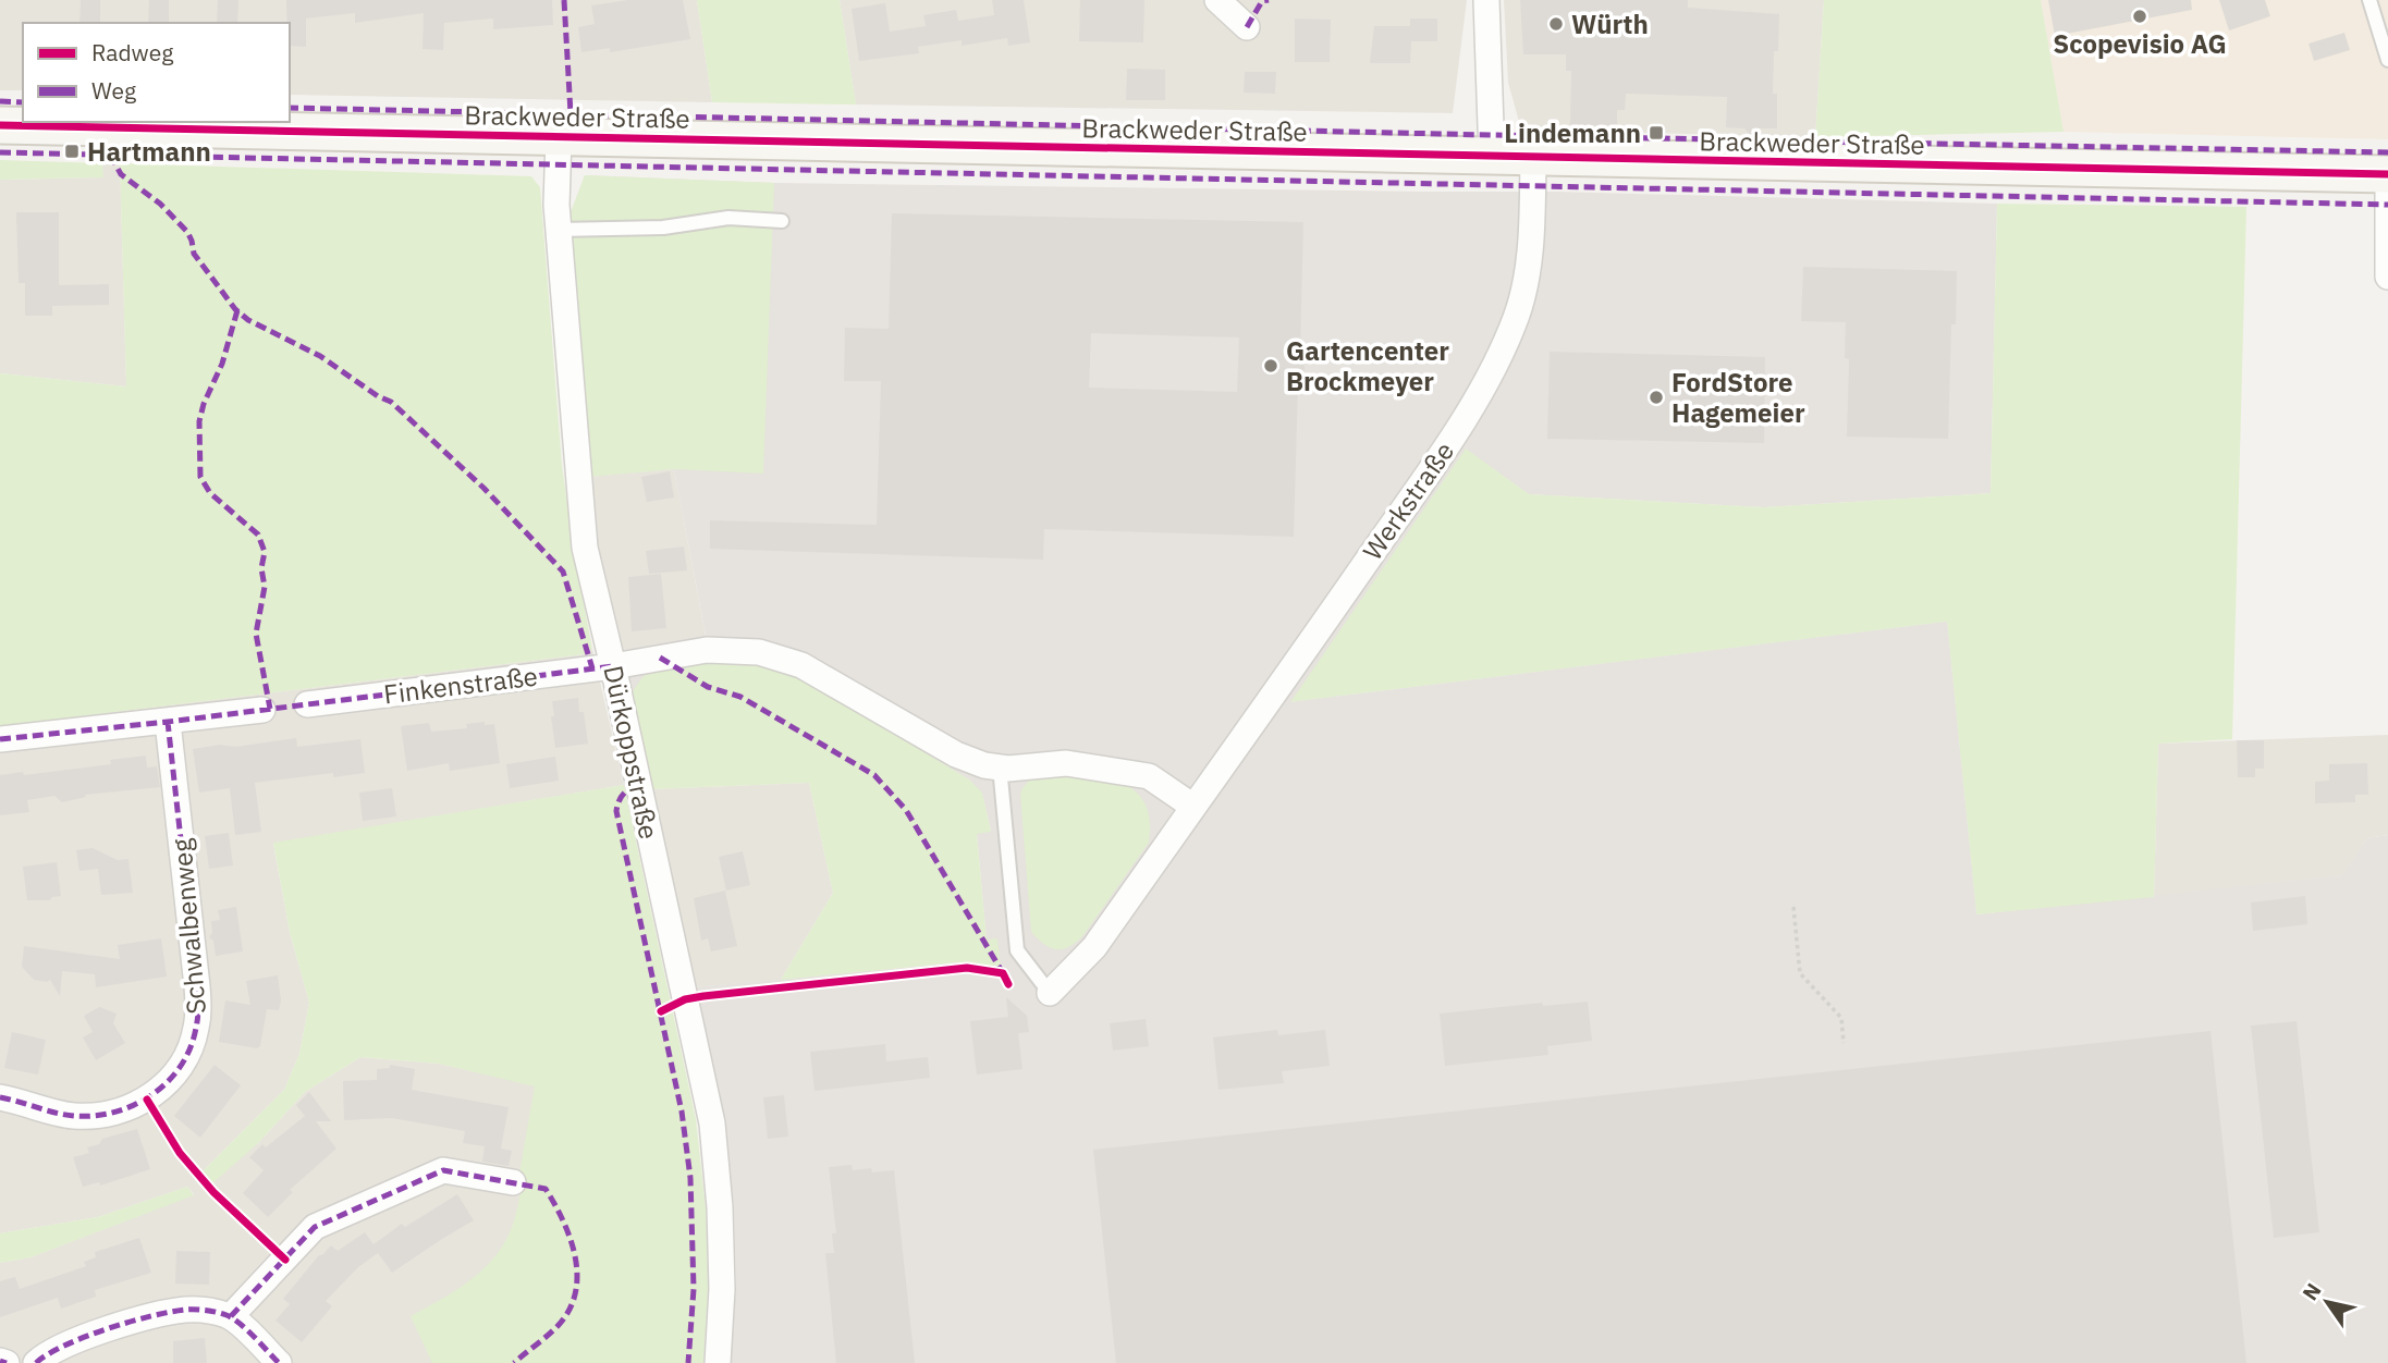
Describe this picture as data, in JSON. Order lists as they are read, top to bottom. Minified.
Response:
{"streets":{"street":["Brackweder Straße","Werkstraße","Finkenstraße","Dürkoppstraße","Schwalbenweg"]},"crossings":[["Brackweder Straße","Werkstraße"],["Brackweder Straße","Dürkoppstraße"],["Finkenstraße","Dürkoppstraße"]],"places":{"other":["Scopevisio AG","Würth","Gartencenter Brockmeyer","FordStore Hagemeier"],"transit":["Lindemann","Hartmann"]},"legend":["Radweg","Weg"],"north":"top left"}
